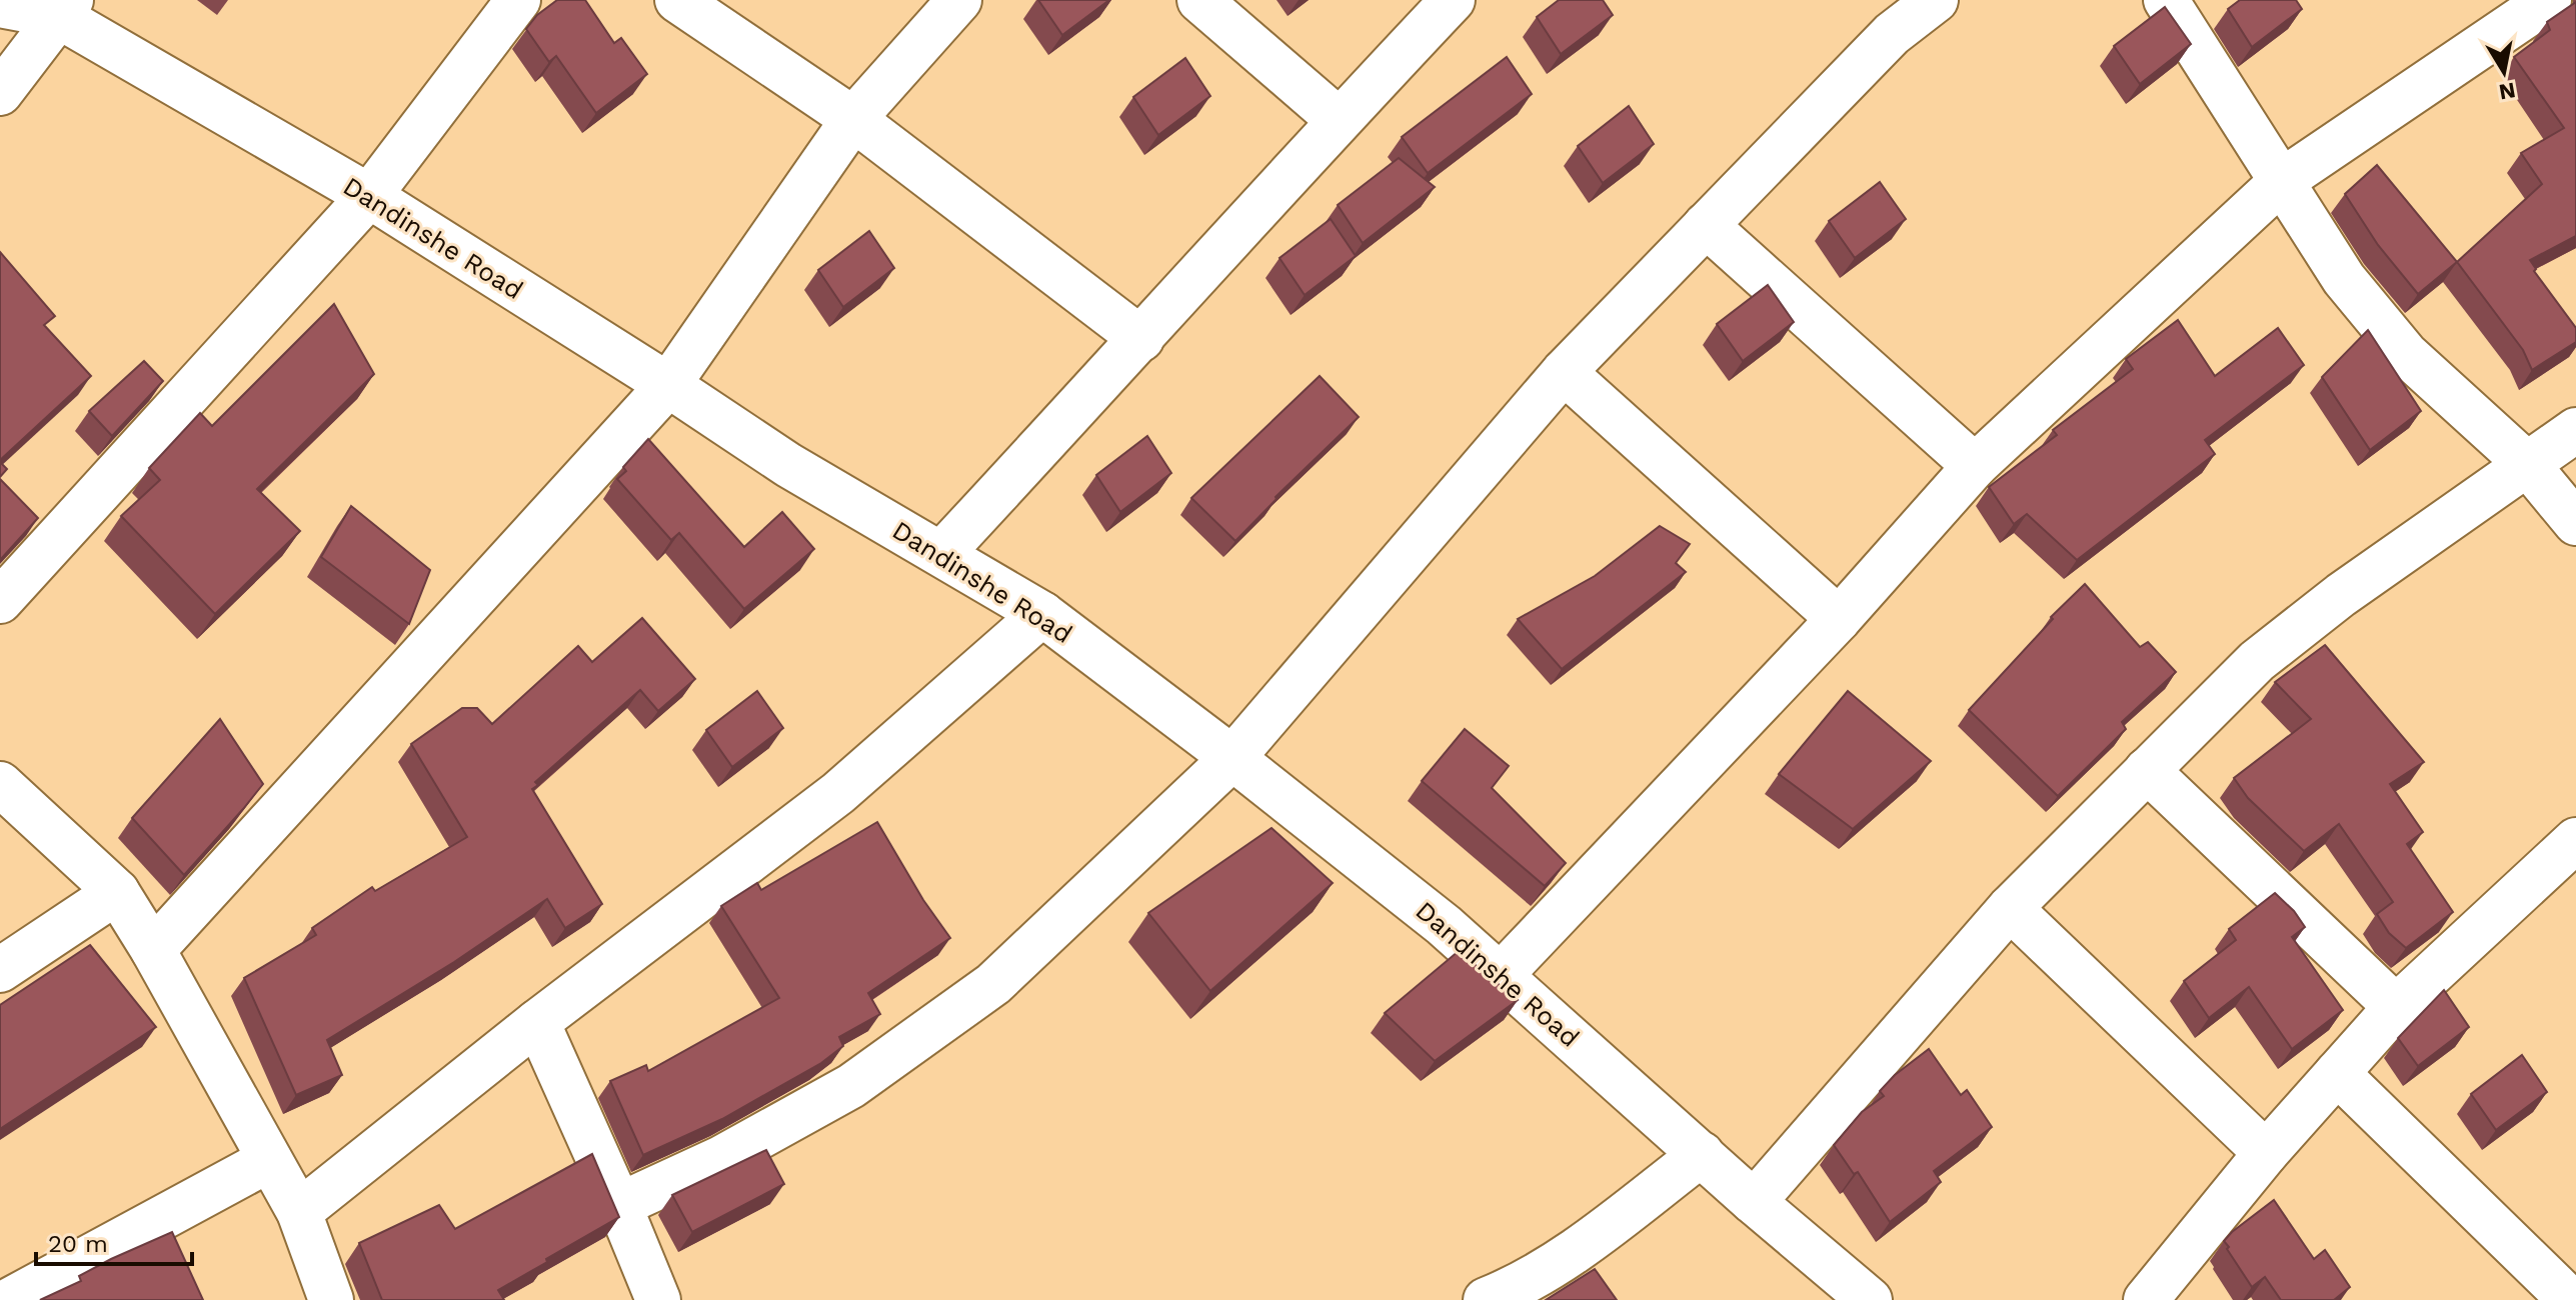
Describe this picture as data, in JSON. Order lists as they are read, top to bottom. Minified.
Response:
{"streets":{"street":["Dandinshe Road"]},"scale_bar":"20 m","north":"bottom"}
